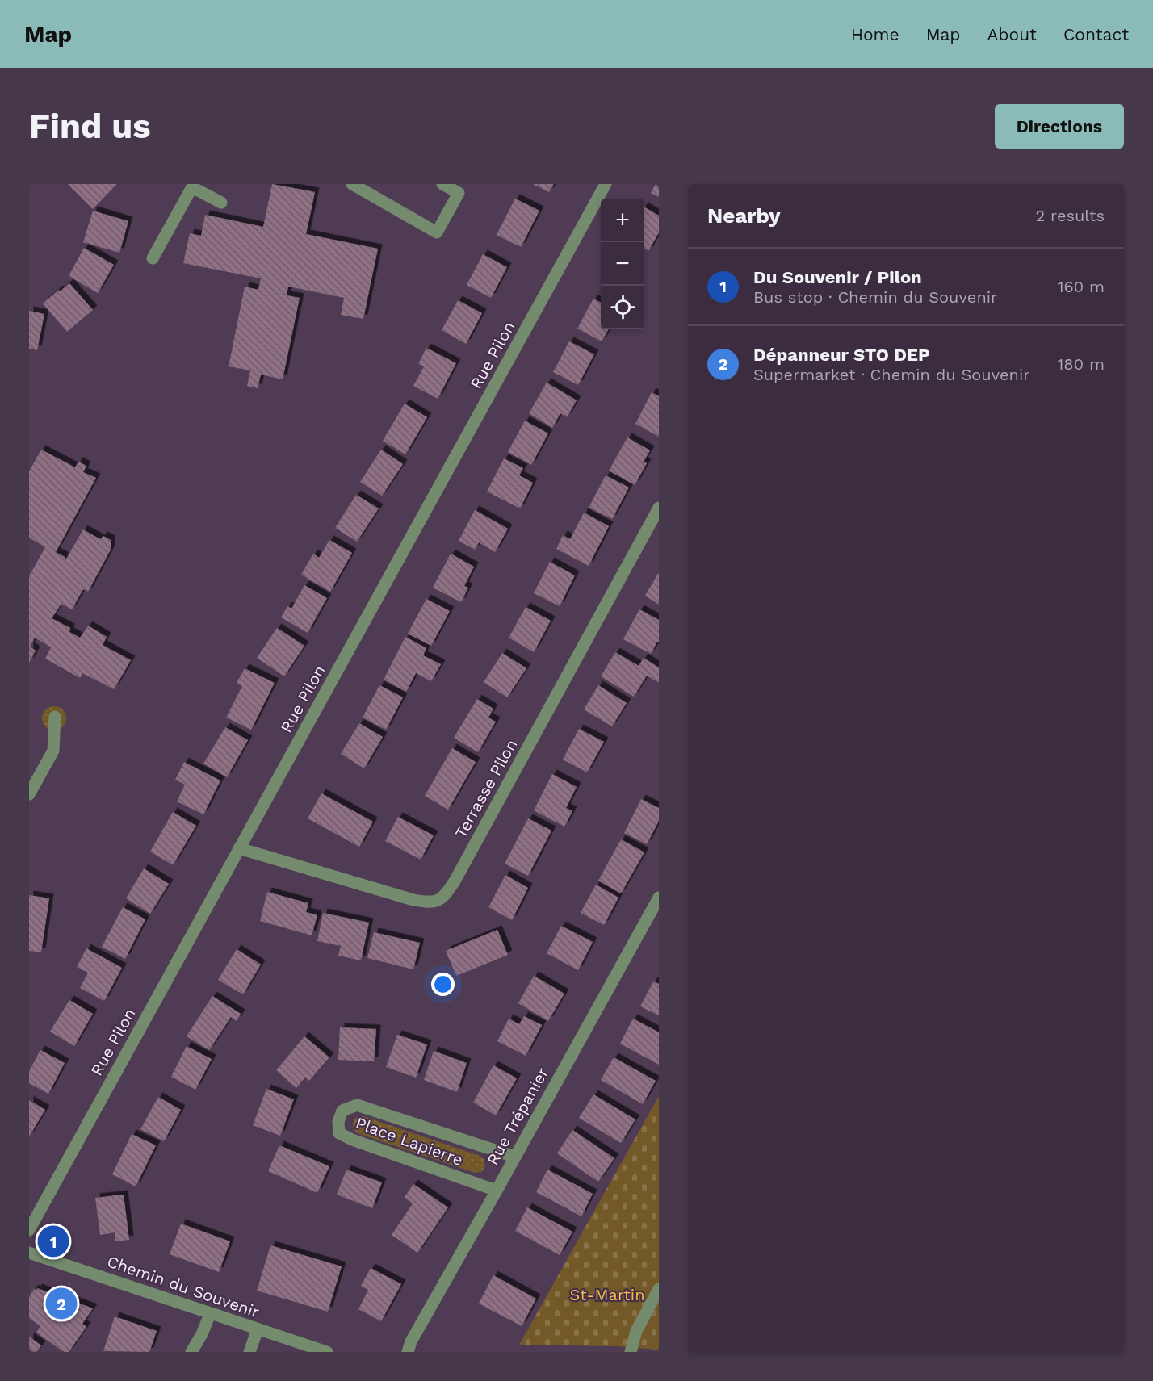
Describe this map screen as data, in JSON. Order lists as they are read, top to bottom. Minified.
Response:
{"streets":{"street":["Rue Pilon","Terrasse Pilon","Rue Trépanier","Place Lapierre","Chemin du Souvenir"]},"crossings":[["Rue Pilon","Terrasse Pilon"],["Rue Trépanier","Place Lapierre"]],"parks":["St-Martin"],"page":{"header":"Map","nav":["Home","Map","About","Contact"],"buttons":"Directions","title":"Find us","heading":["Nearby","2 results"],"map_buttons":["+","−"],"list":[{"mark":"1","name":"Du Souvenir / Pilon","note":"Bus stop · Chemin du Souvenir","value":"160 m"},{"mark":"2","name":"Dépanneur STO DEP","note":"Supermarket · Chemin du Souvenir","value":"180 m"}],"pins":["1","2"]}}
